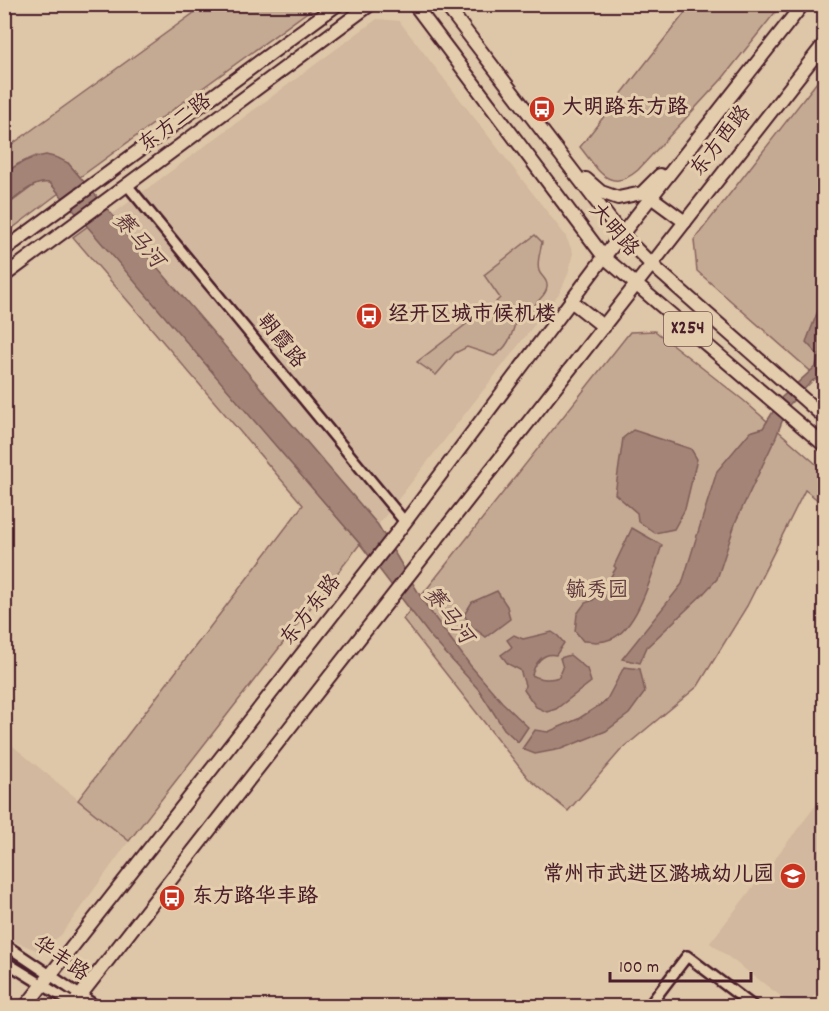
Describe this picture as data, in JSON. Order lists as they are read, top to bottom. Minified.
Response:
{"streets":{"main road":["东方二路","东方西路","大明路","X254","东方东路"],"street":["朝霞路","华丰路"]},"crossings":[["东方二路","朝霞路"],["东方西路","大明路"],["东方西路","东方东路"],["大明路","东方东路"],["朝霞路","东方东路"],["东方东路","华丰路"]],"water":["赛马河"],"parks":["毓秀园"],"places":{"bus stop":["大明路东方路","经开区城市候机楼","东方路华丰路"],"school or university":["常州市武进区潞城幼儿园"]},"scale_bar":"100 m"}
